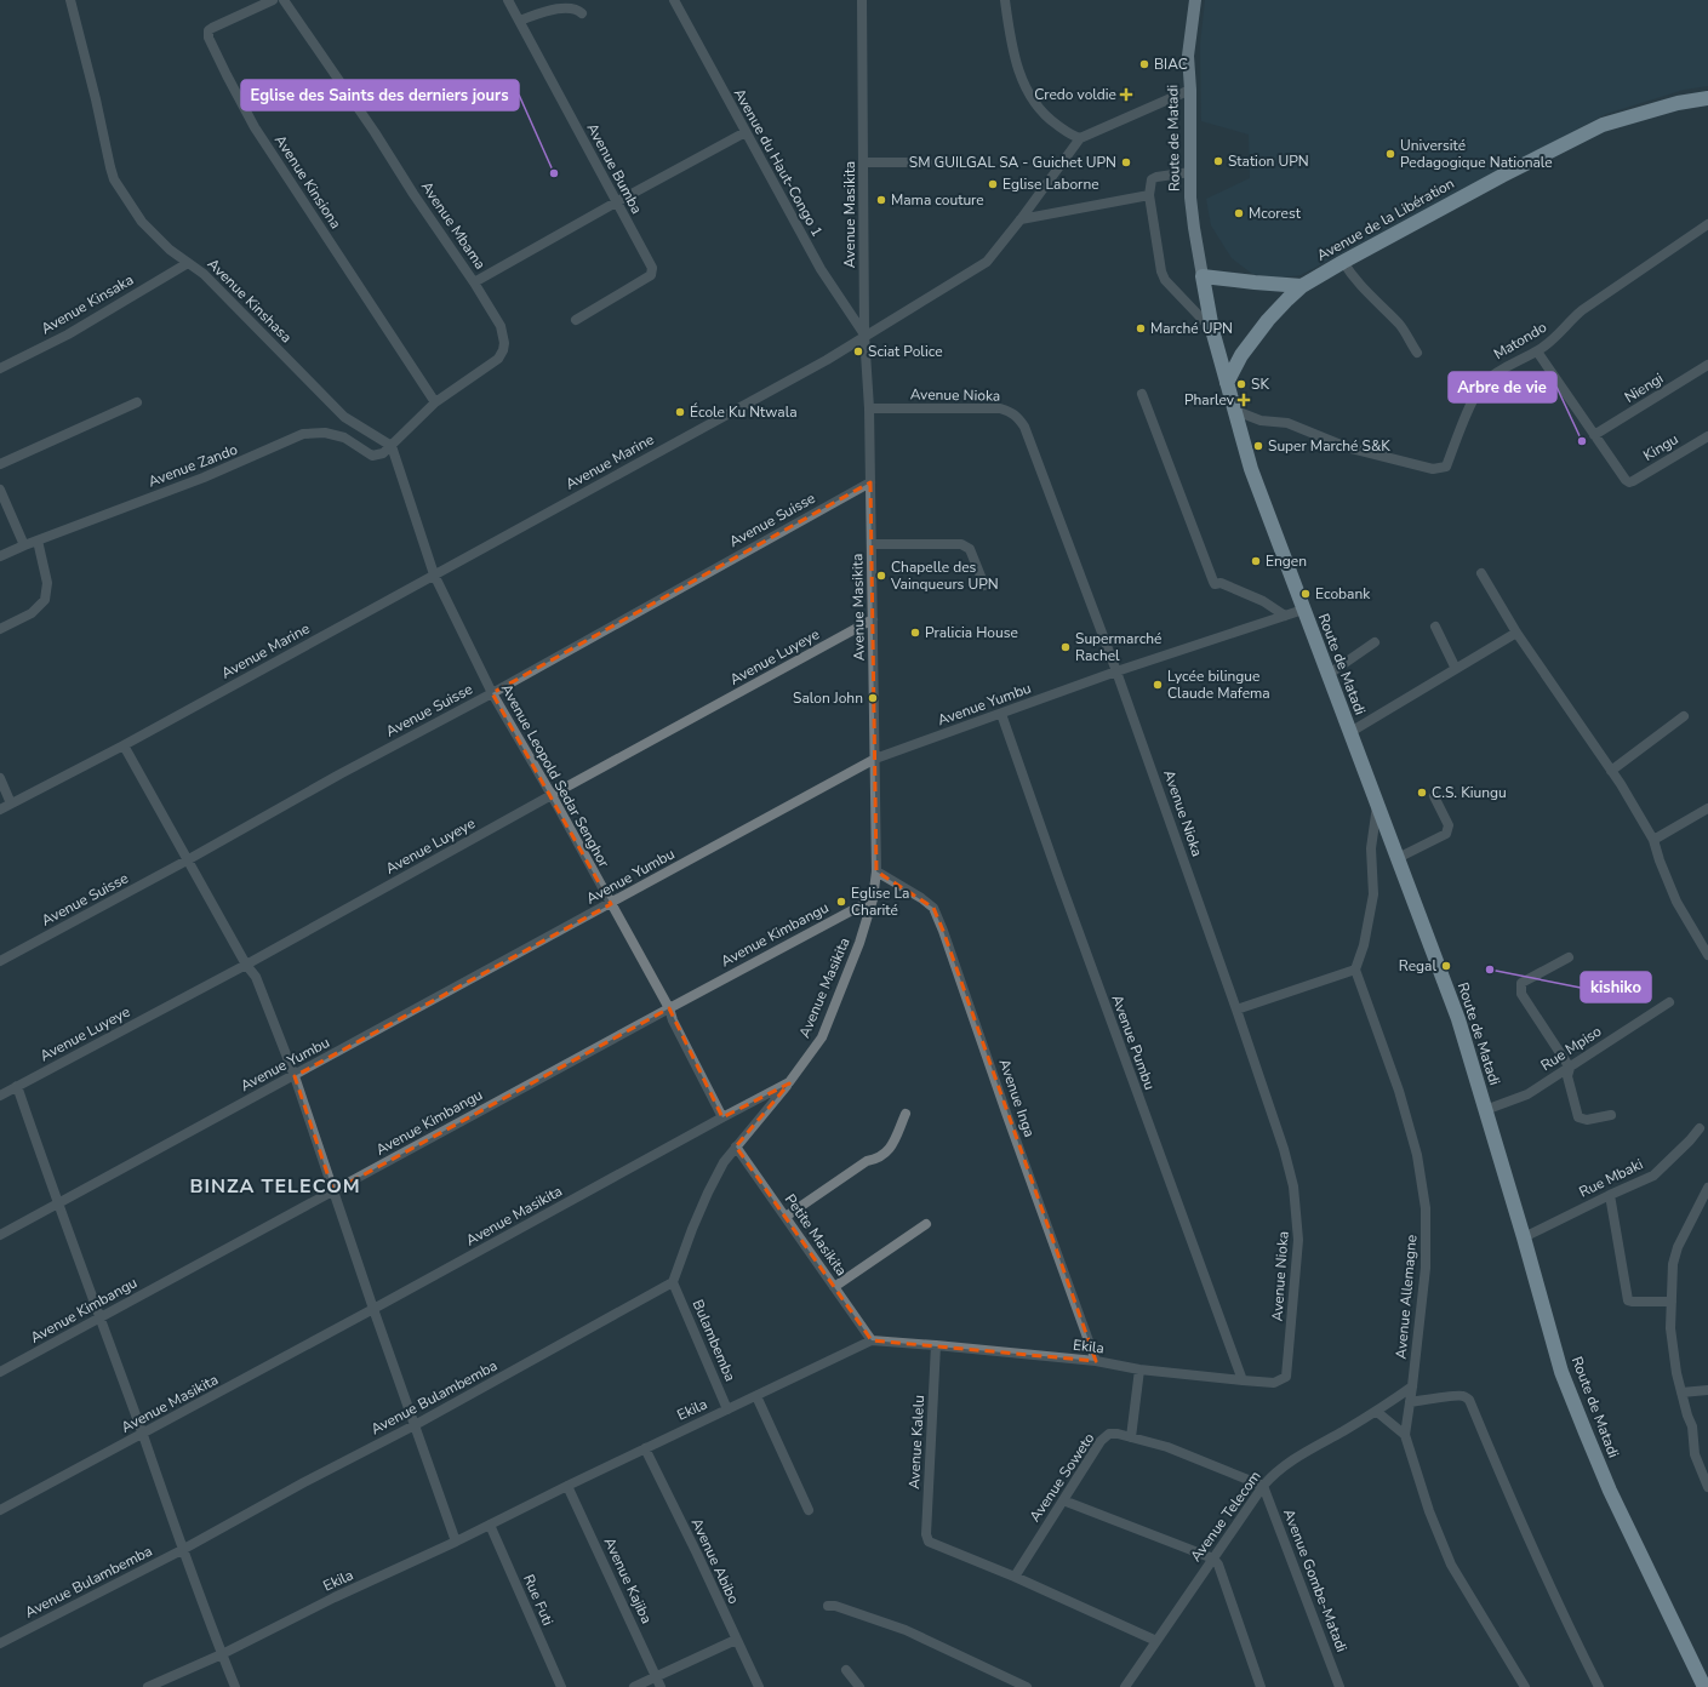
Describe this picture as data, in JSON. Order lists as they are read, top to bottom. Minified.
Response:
{"streets":{"highway":["Route de Matadi","Avenue de la Libération"],"street":["Avenue du Haut-Congo 1","Avenue Bumba","Avenue Kinsiona","Avenue Masikita","Avenue Mbama","Avenue Kinshasa","Avenue Kinsaka","Matondo","Niengi","Avenue Nioka","Kingu","Avenue Marine","Avenue Zando","Avenue Suisse","Avenue Luyeye","Avenue Yumbu","Avenue Leopold Sedar Senghor","Avenue Kimbangu","Avenue Pumbu","Rue Mpiso","Avenue Inga","Rue Mbaki","Petite Masikita","Avenue Allemagne","Bulambemba","Ekila","Avenue Bulambemba","Avenue Kalelu","Avenue Soweto","Avenue Telecom","Avenue Abibo","Avenue Kajiba","Avenue Gombe-Matadi","Rue Futi"]},"crossings":[["Route de Matadi","Avenue de la Libération"],["Route de Matadi","Matondo"],["Route de Matadi","Avenue Yumbu"],["Route de Matadi","Rue Mpiso"],["Route de Matadi","Rue Mbaki"],["Avenue du Haut-Congo 1","Avenue Masikita"],["Avenue du Haut-Congo 1","Avenue Marine"],["Avenue Kinsiona","Avenue Mbama"],["Avenue Masikita","Avenue Nioka"],["Avenue Masikita","Avenue Marine"],["Avenue Masikita","Avenue Suisse"],["Avenue Masikita","Avenue Luyeye"],["Avenue Masikita","Avenue Yumbu"],["Avenue Masikita","Avenue Leopold Sedar Senghor"],["Avenue Masikita","Avenue Kimbangu"],["Avenue Masikita","Avenue Inga"],["Avenue Mbama","Avenue Kinshasa"],["Avenue Mbama","Avenue Zando"],["Avenue Kinshasa","Avenue Kinsaka"],["Avenue Kinshasa","Avenue Zando"],["Niengi","Kingu"],["Avenue Nioka","Avenue Yumbu"],["Avenue Nioka","Ekila"],["Avenue Marine","Avenue Leopold Sedar Senghor"],["Avenue Suisse","Avenue Leopold Sedar Senghor"],["Avenue Luyeye","Avenue Leopold Sedar Senghor"],["Avenue Yumbu","Avenue Leopold Sedar Senghor"],["Avenue Yumbu","Avenue Pumbu"],["Avenue Leopold Sedar Senghor","Avenue Kimbangu"],["Avenue Pumbu","Ekila"],["Avenue Inga","Ekila"],["Petite Masikita","Ekila"],["Avenue Allemagne","Avenue Telecom"],["Bulambemba","Ekila"],["Bulambemba","Avenue Bulambemba"],["Ekila","Avenue Kalelu"],["Ekila","Avenue Abibo"],["Ekila","Avenue Kajiba"],["Ekila","Rue Futi"],["Avenue Kalelu","Avenue Soweto"],["Avenue Soweto","Avenue Telecom"],["Avenue Soweto","Avenue Gombe-Matadi"],["Avenue Telecom","Avenue Gombe-Matadi"]],"districts":["BINZA TELECOM"],"places":{"other":["BIAC","Université Pedagogique Nationale","Station UPN","SM GUILGAL SA - Guichet UPN","Eglise des Saints des derniers jours","Eglise Laborne","Mama couture","Mcorest","Marché UPN","Sciat Police","SK","École Ku Ntwala","Arbre de vie","Super Marché S&K","Engen","Chapelle des Vainqueurs UPN","Ecobank","Pralicia House","Supermarché Rachel","Lycée bilingue Claude Mafema","Salon John","C.S. Kiungu","Eglise La Charité","Regal","kishiko"],"health":["Credo voldie","Pharlev"]}}
